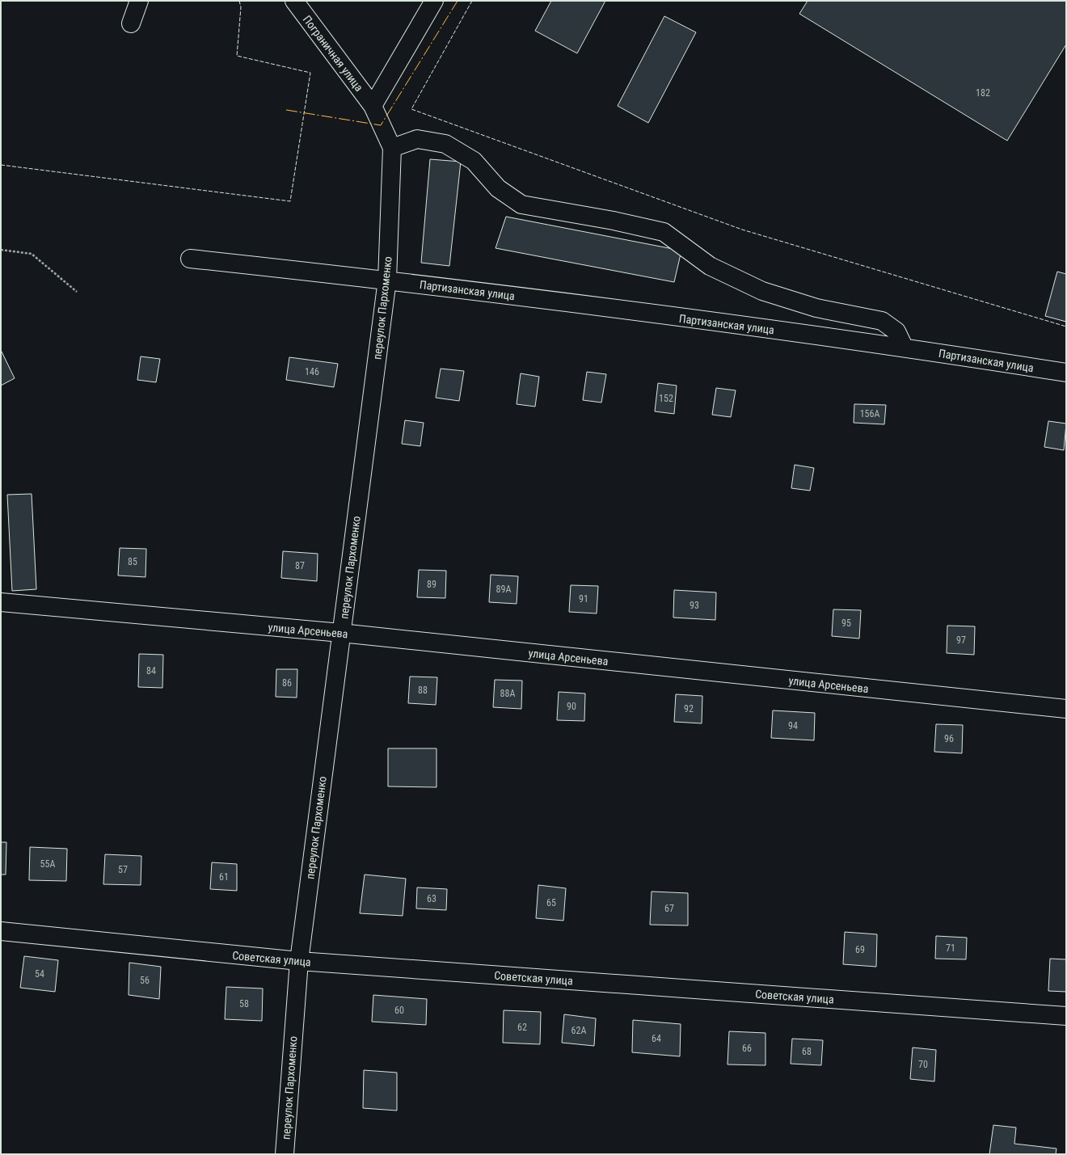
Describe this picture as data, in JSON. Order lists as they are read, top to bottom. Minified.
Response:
{"streets":{"street":["Пограничная улица","Партизанская улица","переулок Пархоменко","улица Арсеньева","Советская улица"]},"crossings":[["Пограничная улица","переулок Пархоменко"],["Партизанская улица","переулок Пархоменко"],["переулок Пархоменко","улица Арсеньева"],["переулок Пархоменко","Советская улица"]],"house_numbers":["182","146","152","156А","85","87","89","89А","91","93","95","97","84","86","88","88А","90","92","94","96","55А","57","61","63","65","67","71","69","54","56","58","60","62","62А","64","66","68","70"]}
